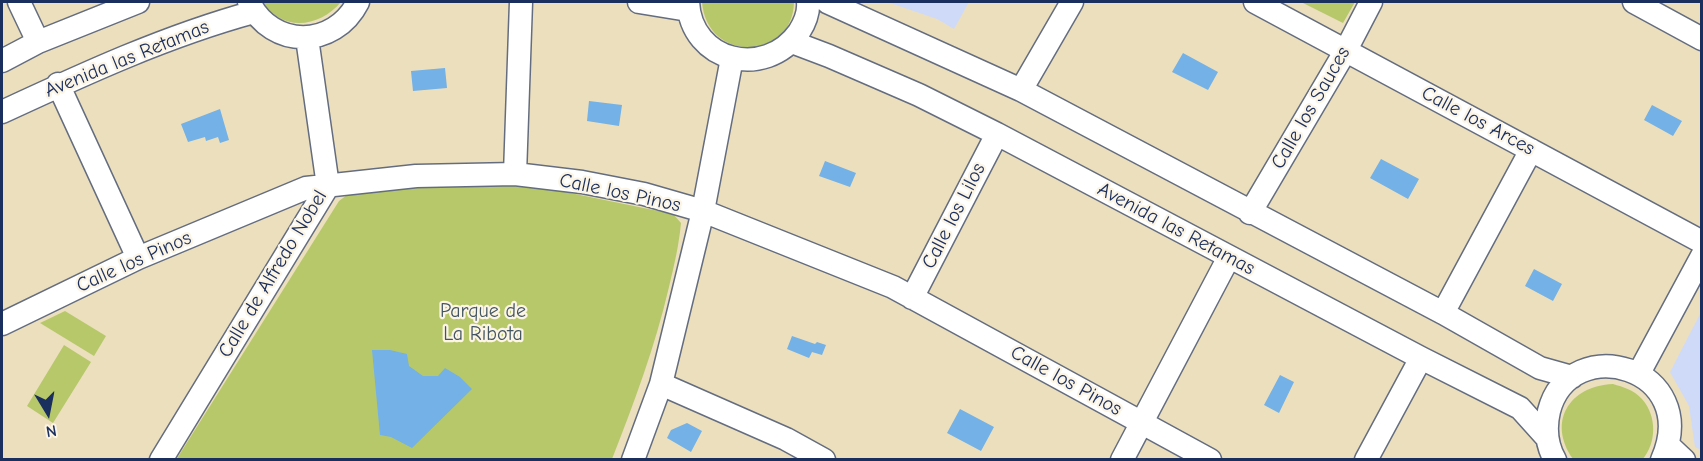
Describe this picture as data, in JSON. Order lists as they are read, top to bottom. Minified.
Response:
{"streets":{"street":["Avenida las Retamas","Calle los Sauces","Calle los Arces","Calle los Pinos","Calle los Lilos","Calle de Alfredo Nobel"]},"crossings":[["Avenida las Retamas","Calle los Lilos"],["Calle los Sauces","Calle los Arces"],["Calle los Pinos","Calle los Lilos"],["Calle los Pinos","Calle de Alfredo Nobel"]],"parks":["Parque de La Ribota"],"north":"bottom"}
